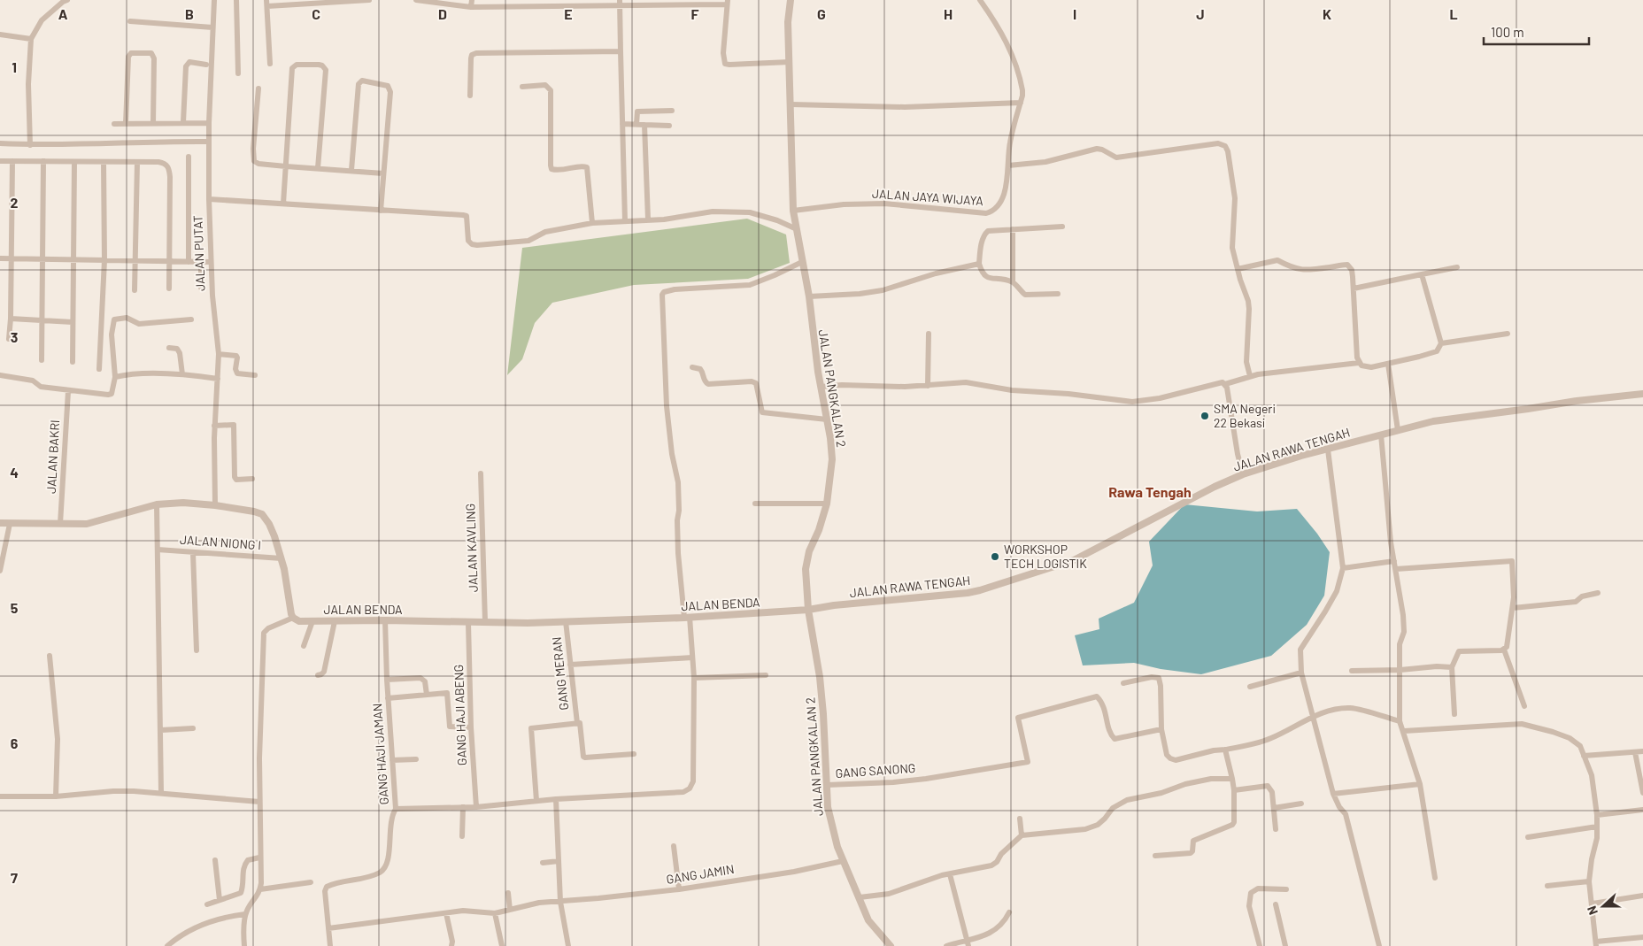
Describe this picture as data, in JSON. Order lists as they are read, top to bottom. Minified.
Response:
{"streets":{"street":["JALAN JAYA WIJAYA","JALAN PUTAT","JALAN PANGKALAN 2","JALAN RAWA TENGAH","JALAN BAKRI","JALAN NIONG I","JALAN KAVLING","JALAN BENDA","GANG MERAN","GANG HAJI ABENG","GANG HAJI JAMAN","GANG SANONG","GANG JAMIN"]},"crossings":[["JALAN JAYA WIJAYA","JALAN PANGKALAN 2"],["JALAN PANGKALAN 2","JALAN RAWA TENGAH"],["JALAN PANGKALAN 2","JALAN BENDA"],["JALAN PANGKALAN 2","GANG SANONG"],["JALAN PANGKALAN 2","GANG JAMIN"],["JALAN RAWA TENGAH","JALAN BENDA"],["JALAN KAVLING","JALAN BENDA"],["JALAN BENDA","GANG MERAN"],["JALAN BENDA","GANG HAJI ABENG"],["JALAN BENDA","GANG HAJI JAMAN"],["GANG HAJI JAMAN","GANG JAMIN"]],"districts":["Rawa Tengah"],"places":["SMA Negeri 22 Bekasi","WORKSHOP TECH LOGISTIK"],"scale_bar":"100 m","north":"left","grid":{"columns":["A","B","C","D","E","F","G","H","I","J","K","L"],"rows":["1","2","3","4","5","6","7"]}}
